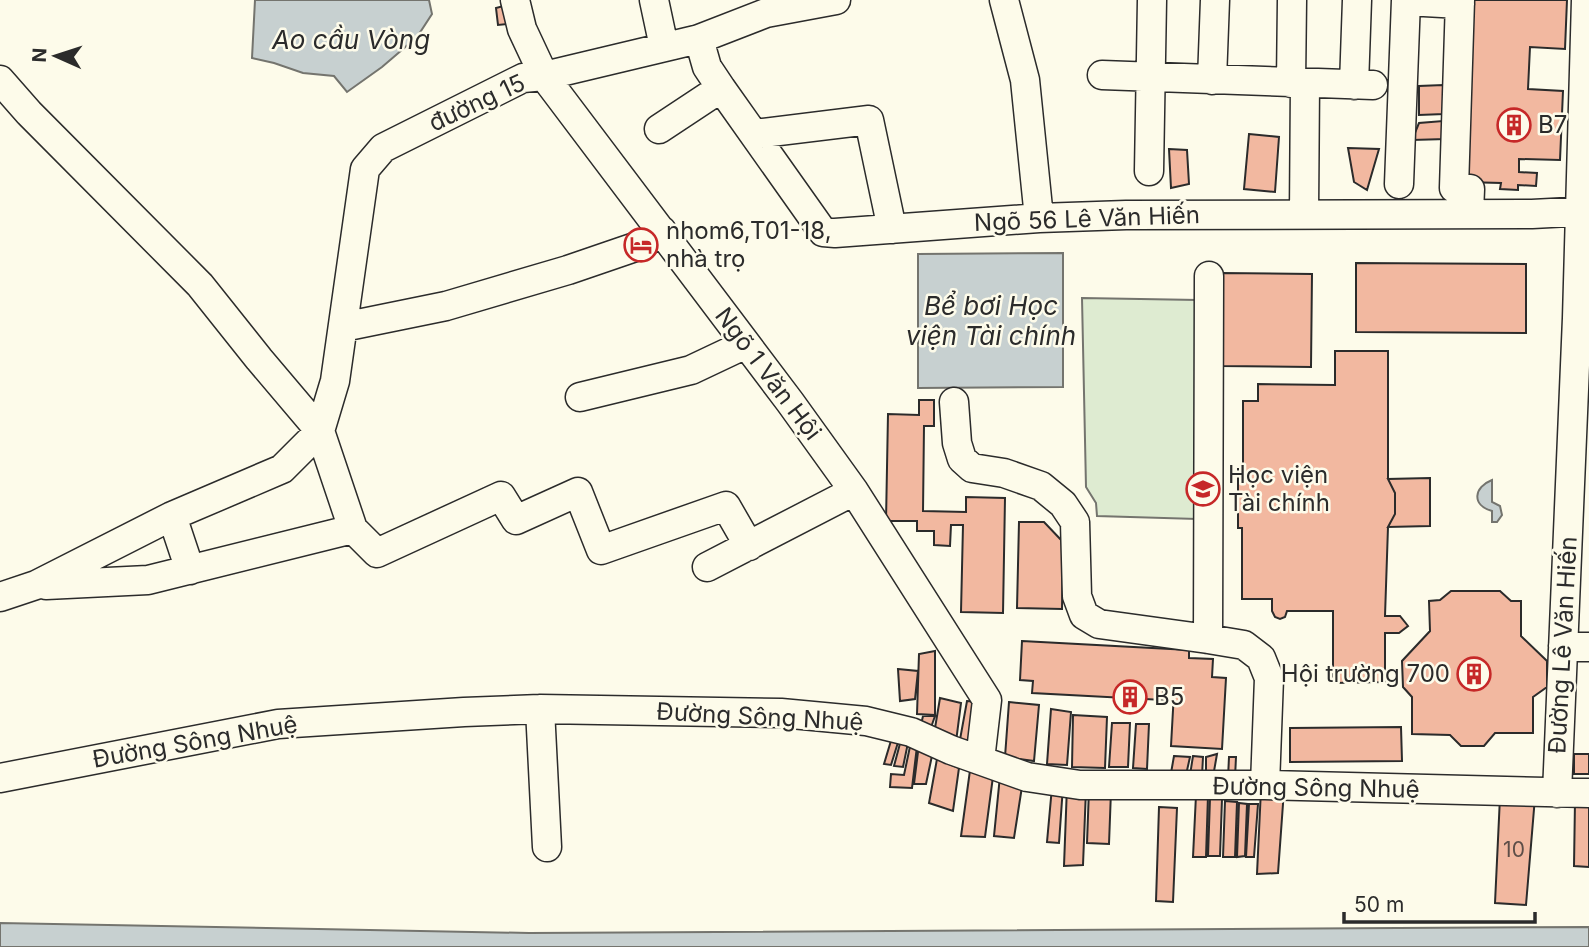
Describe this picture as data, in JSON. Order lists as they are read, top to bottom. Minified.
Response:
{"streets":{"street":["đường 15","Ngõ 56 Lê Văn Hiến","Ngõ 1 Văn Hội","Đường Lê Văn Hiến","Đường Sông Nhuệ"]},"crossings":[["đường 15","Ngõ 56 Lê Văn Hiến"],["đường 15","Ngõ 1 Văn Hội"],["Ngõ 56 Lê Văn Hiến","Đường Lê Văn Hiến"],["Ngõ 1 Văn Hội","Đường Sông Nhuệ"],["Đường Lê Văn Hiến","Đường Sông Nhuệ"]],"water":["Ao cầu Vòng","Bể bơi Học viện Tài chính"],"places":{"building":["B7","Hội trường 700","B5"],"hotel":["nhom6,T01-18, nhà trọ"],"school or university":["Học viện Tài chính"]},"house_numbers":["10"],"scale_bar":"50 m","north":"left"}
